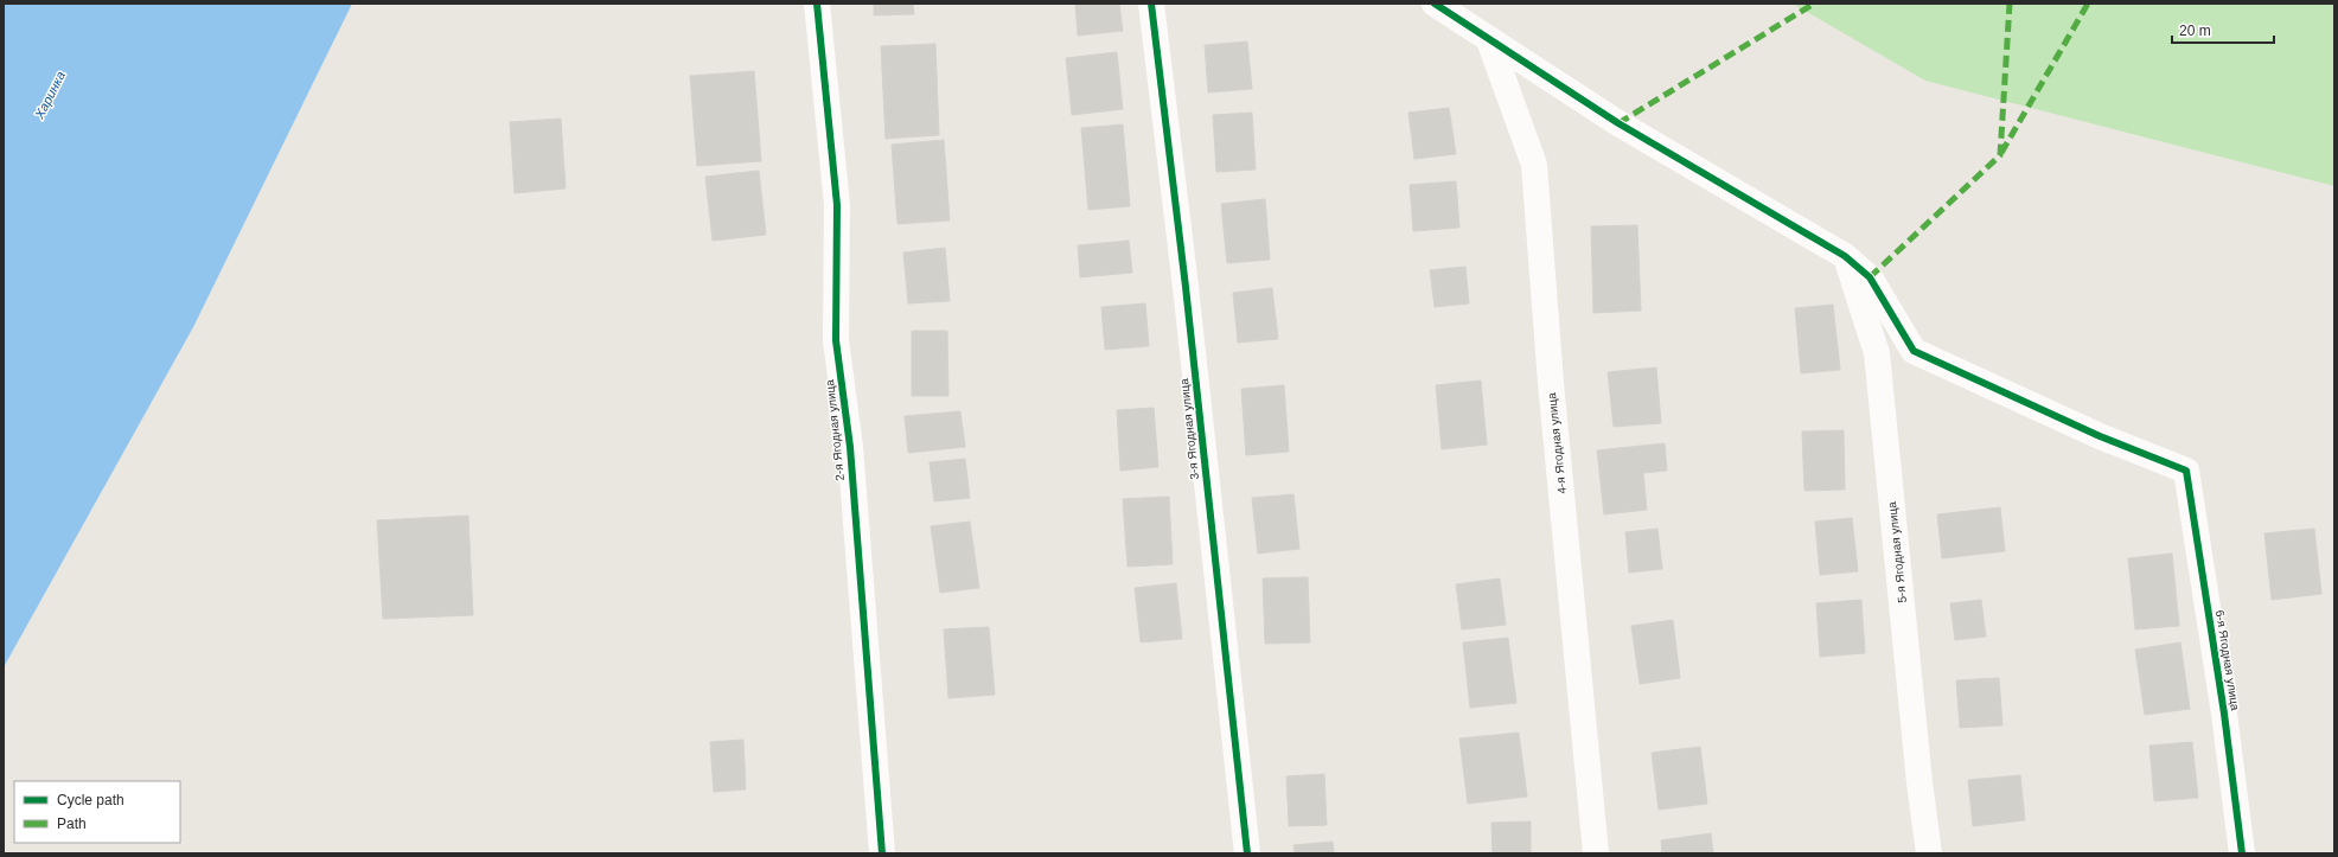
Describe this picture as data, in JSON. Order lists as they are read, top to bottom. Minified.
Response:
{"streets":{"street":["3-я Ягодная улица","2-я Ягодная улица","4-я Ягодная улица","5-я Ягодная улица","6-я Ягодная улица"]},"crossings":[["5-я Ягодная улица","6-я Ягодная улица"]],"water":["Харинка"],"legend":["Cycle path","Path"],"scale_bar":"20 m"}
